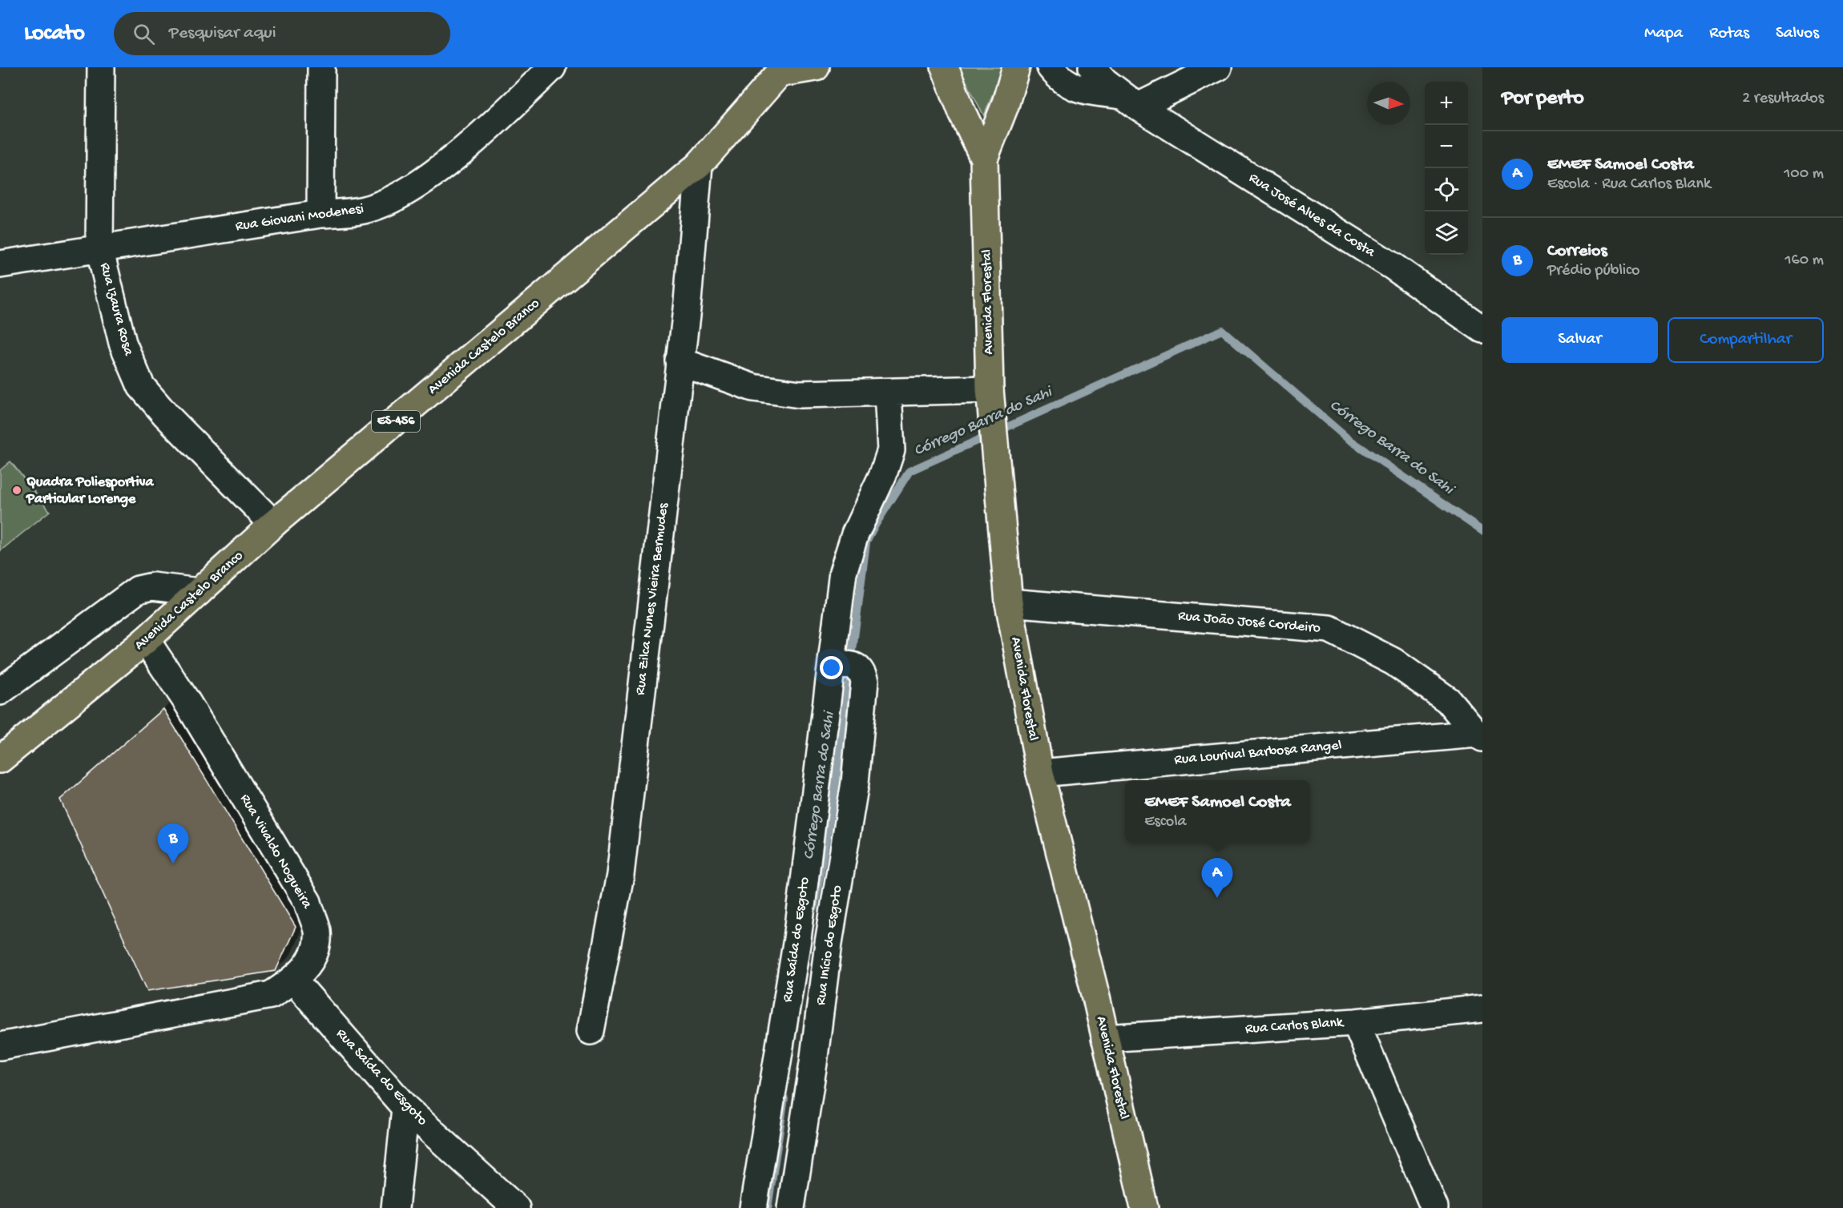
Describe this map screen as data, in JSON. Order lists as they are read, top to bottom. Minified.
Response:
{"streets":{"main road":["Avenida Florestal","Avenida Castelo Branco","ES-456"],"street":["Rua José Alves da Costa","Rua Giovani Modenesi","Rua Izaura Rosa","Rua Zilca Nunes Vieira Bermudes","Rua João José Cordeiro","Rua Lourival Barbosa Rangel","Rua Vivaldo Nogueira","Rua Saída do Esgoto","Rua Início do Esgoto","Rua Carlos Blank"]},"crossings":[["Rua Giovani Modenesi","Rua Izaura Rosa"],["Avenida Florestal","Rua João José Cordeiro"],["Avenida Florestal","Rua Lourival Barbosa Rangel"],["Avenida Florestal","Rua Carlos Blank"],["Rua Izaura Rosa","Avenida Castelo Branco"],["Avenida Castelo Branco","Rua Zilca Nunes Vieira Bermudes"],["Avenida Castelo Branco","Rua Vivaldo Nogueira"],["Rua João José Cordeiro","Rua Lourival Barbosa Rangel"],["Rua Vivaldo Nogueira","Rua Saída do Esgoto"],["Rua Saída do Esgoto","Rua Início do Esgoto"]],"water":["Córrego Barra do Sahi"],"places":["Quadra Poliesportiva Particular Lorenge"],"north":"right","page":{"header":"Locato","search":"Pesquisar aqui","nav":["Mapa","Rotas","Salvos"],"heading":["Por perto","2 resultados"],"map_buttons":["+","−"],"list":[{"mark":"A","name":"EMEF Samoel Costa","note":"Escola · Rua Carlos Blank","value":"100 m"},{"mark":"B","name":"Correios","note":"Prédio público","value":"160 m"}],"buttons":["Salvar","Compartilhar"],"popup":["EMEF Samoel Costa","Escola"],"pins":["B","A"]}}
